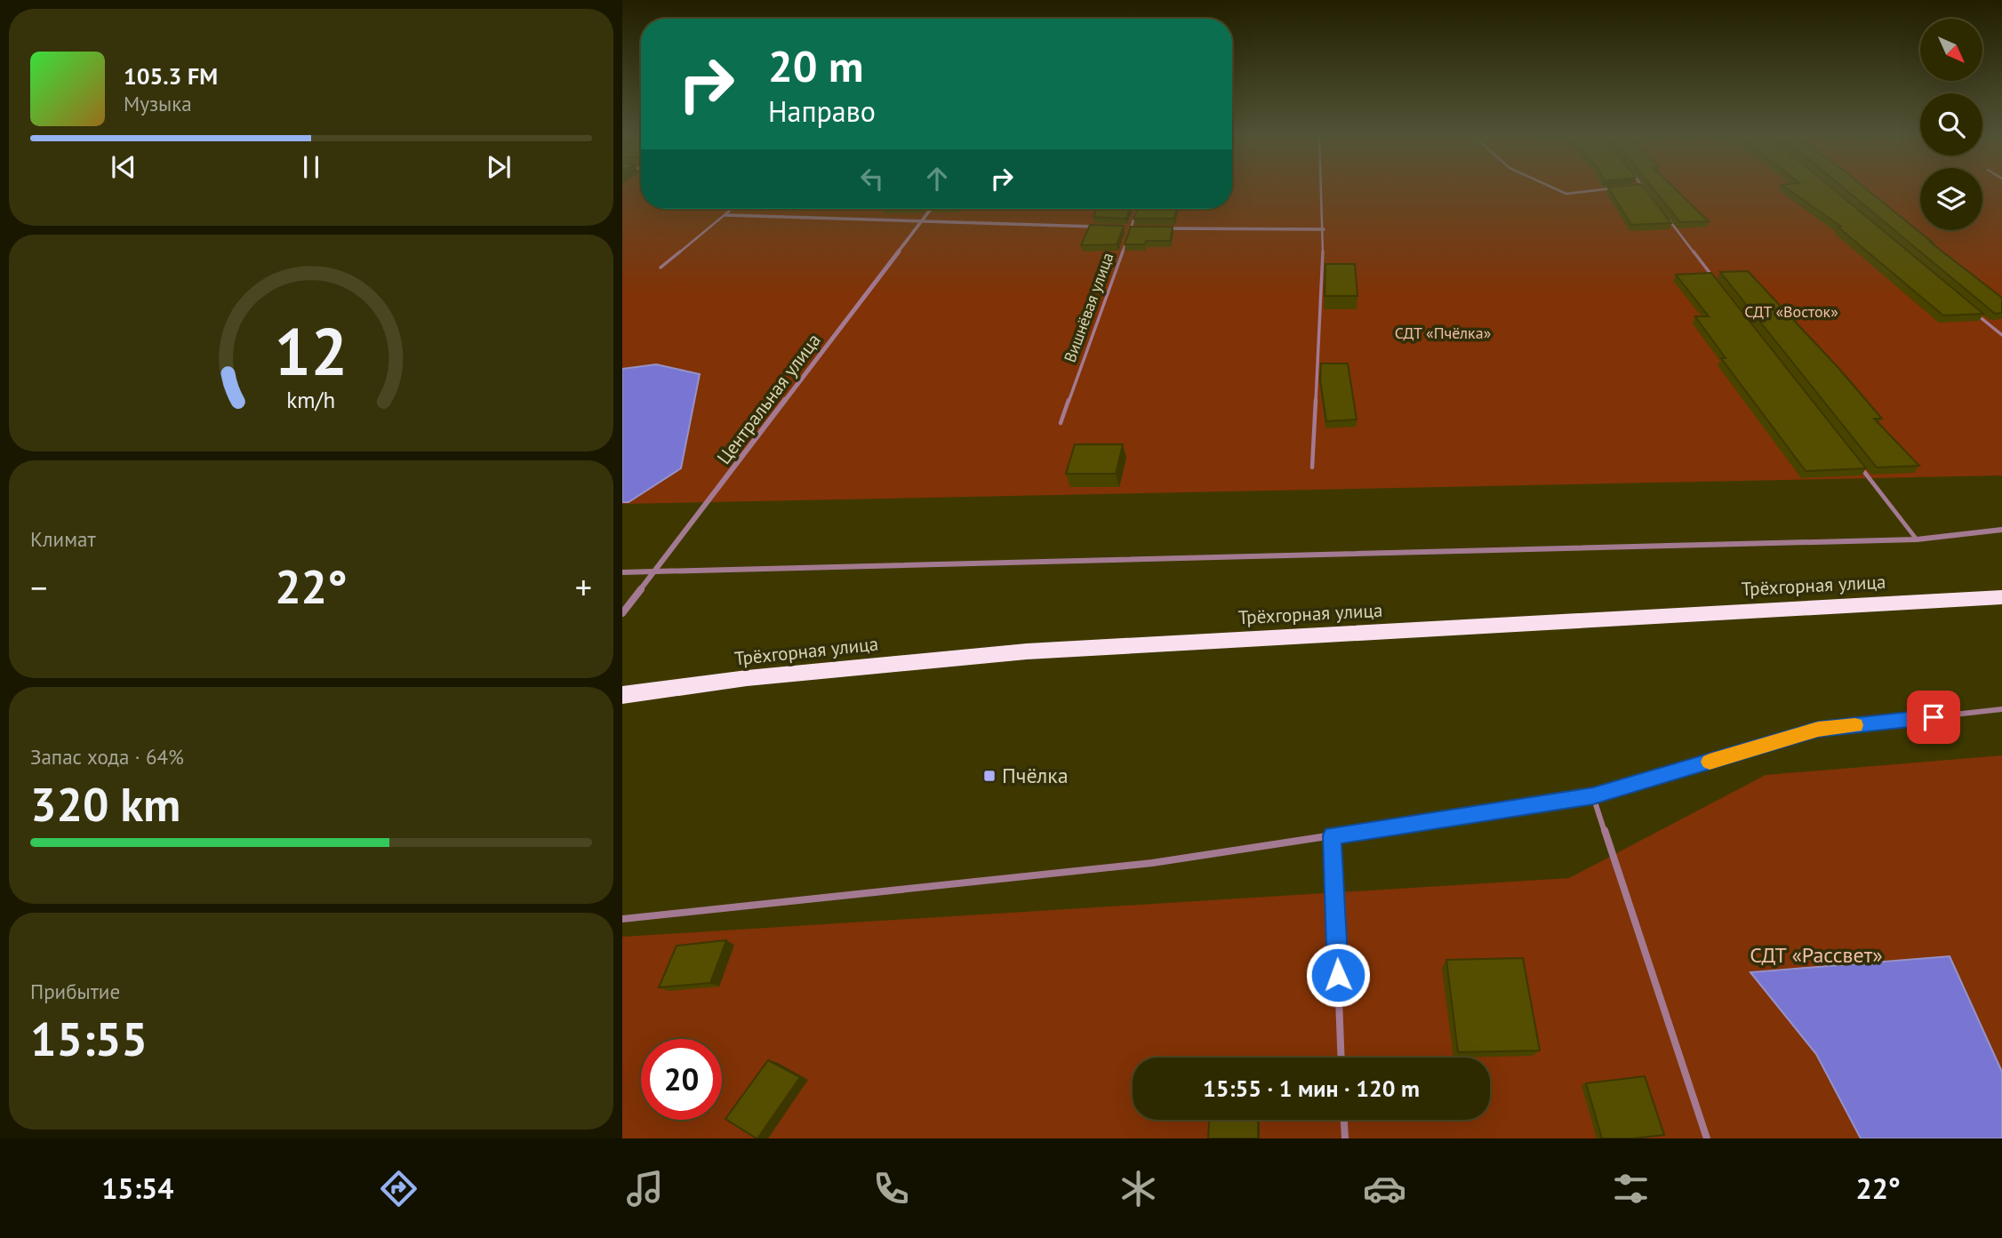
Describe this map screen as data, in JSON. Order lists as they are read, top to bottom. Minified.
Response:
{"streets":{"highway":["Трёхгорная улица"],"street":["Центральная улица"],"lane":["Вишнёвая улица"]},"parks":["СДТ «Восток»","СДТ «Пчёлка»","СДТ «Рассвет»"],"places":{"transit":["Пчёлка"]},"north":"bottom right","page":{"turn":["20 m","Направо"],"song":["105.3 FM","Музыка"],"tile":["Климат",["Запас хода · 64%","320 km"],["Прибытие","15:55"]],"heat":["−","22°","+"],"limit":"20","trip":"15:55 · 1 мин · 120 m","tabs":["15:54","22°"],"gauge":["12","km/h"]}}
